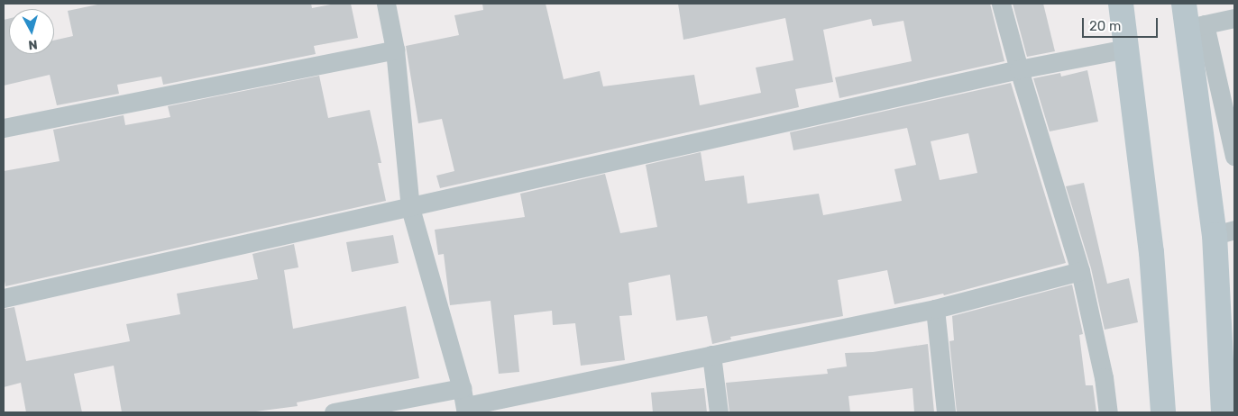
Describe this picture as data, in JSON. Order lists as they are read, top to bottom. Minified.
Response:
{"scale_bar":"20 m","north":"bottom"}
